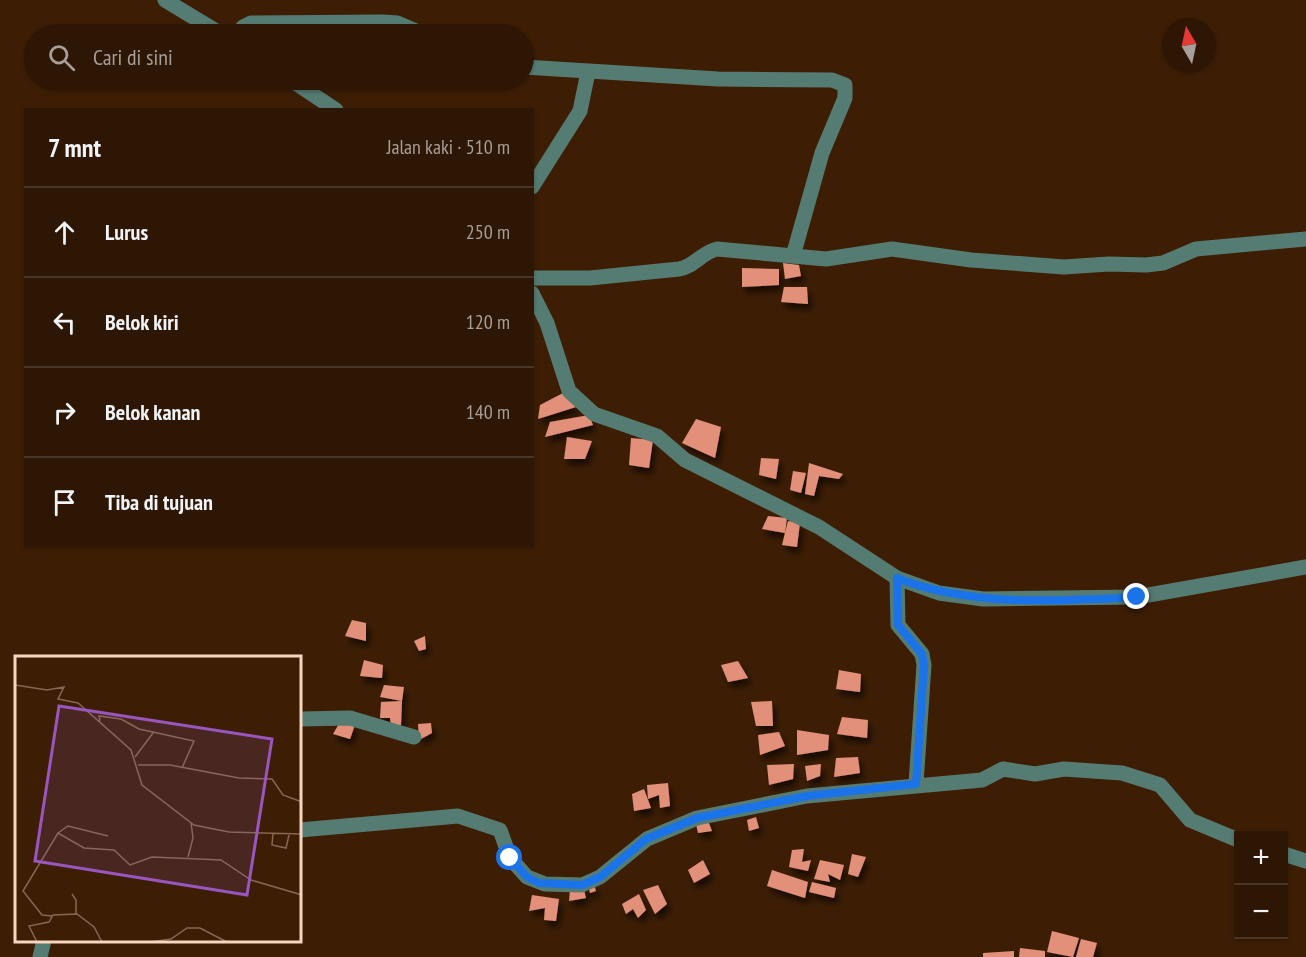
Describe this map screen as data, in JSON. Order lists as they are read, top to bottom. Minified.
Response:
{"north":"top","page":{"search":"Cari di sini","heading":["7 mnt","Jalan kaki · 510 m"],"list":[["Lurus","250 m"],["Belok kiri","120 m"],["Belok kanan","140 m"],"Tiba di tujuan"],"map_buttons":["+","−"]}}
